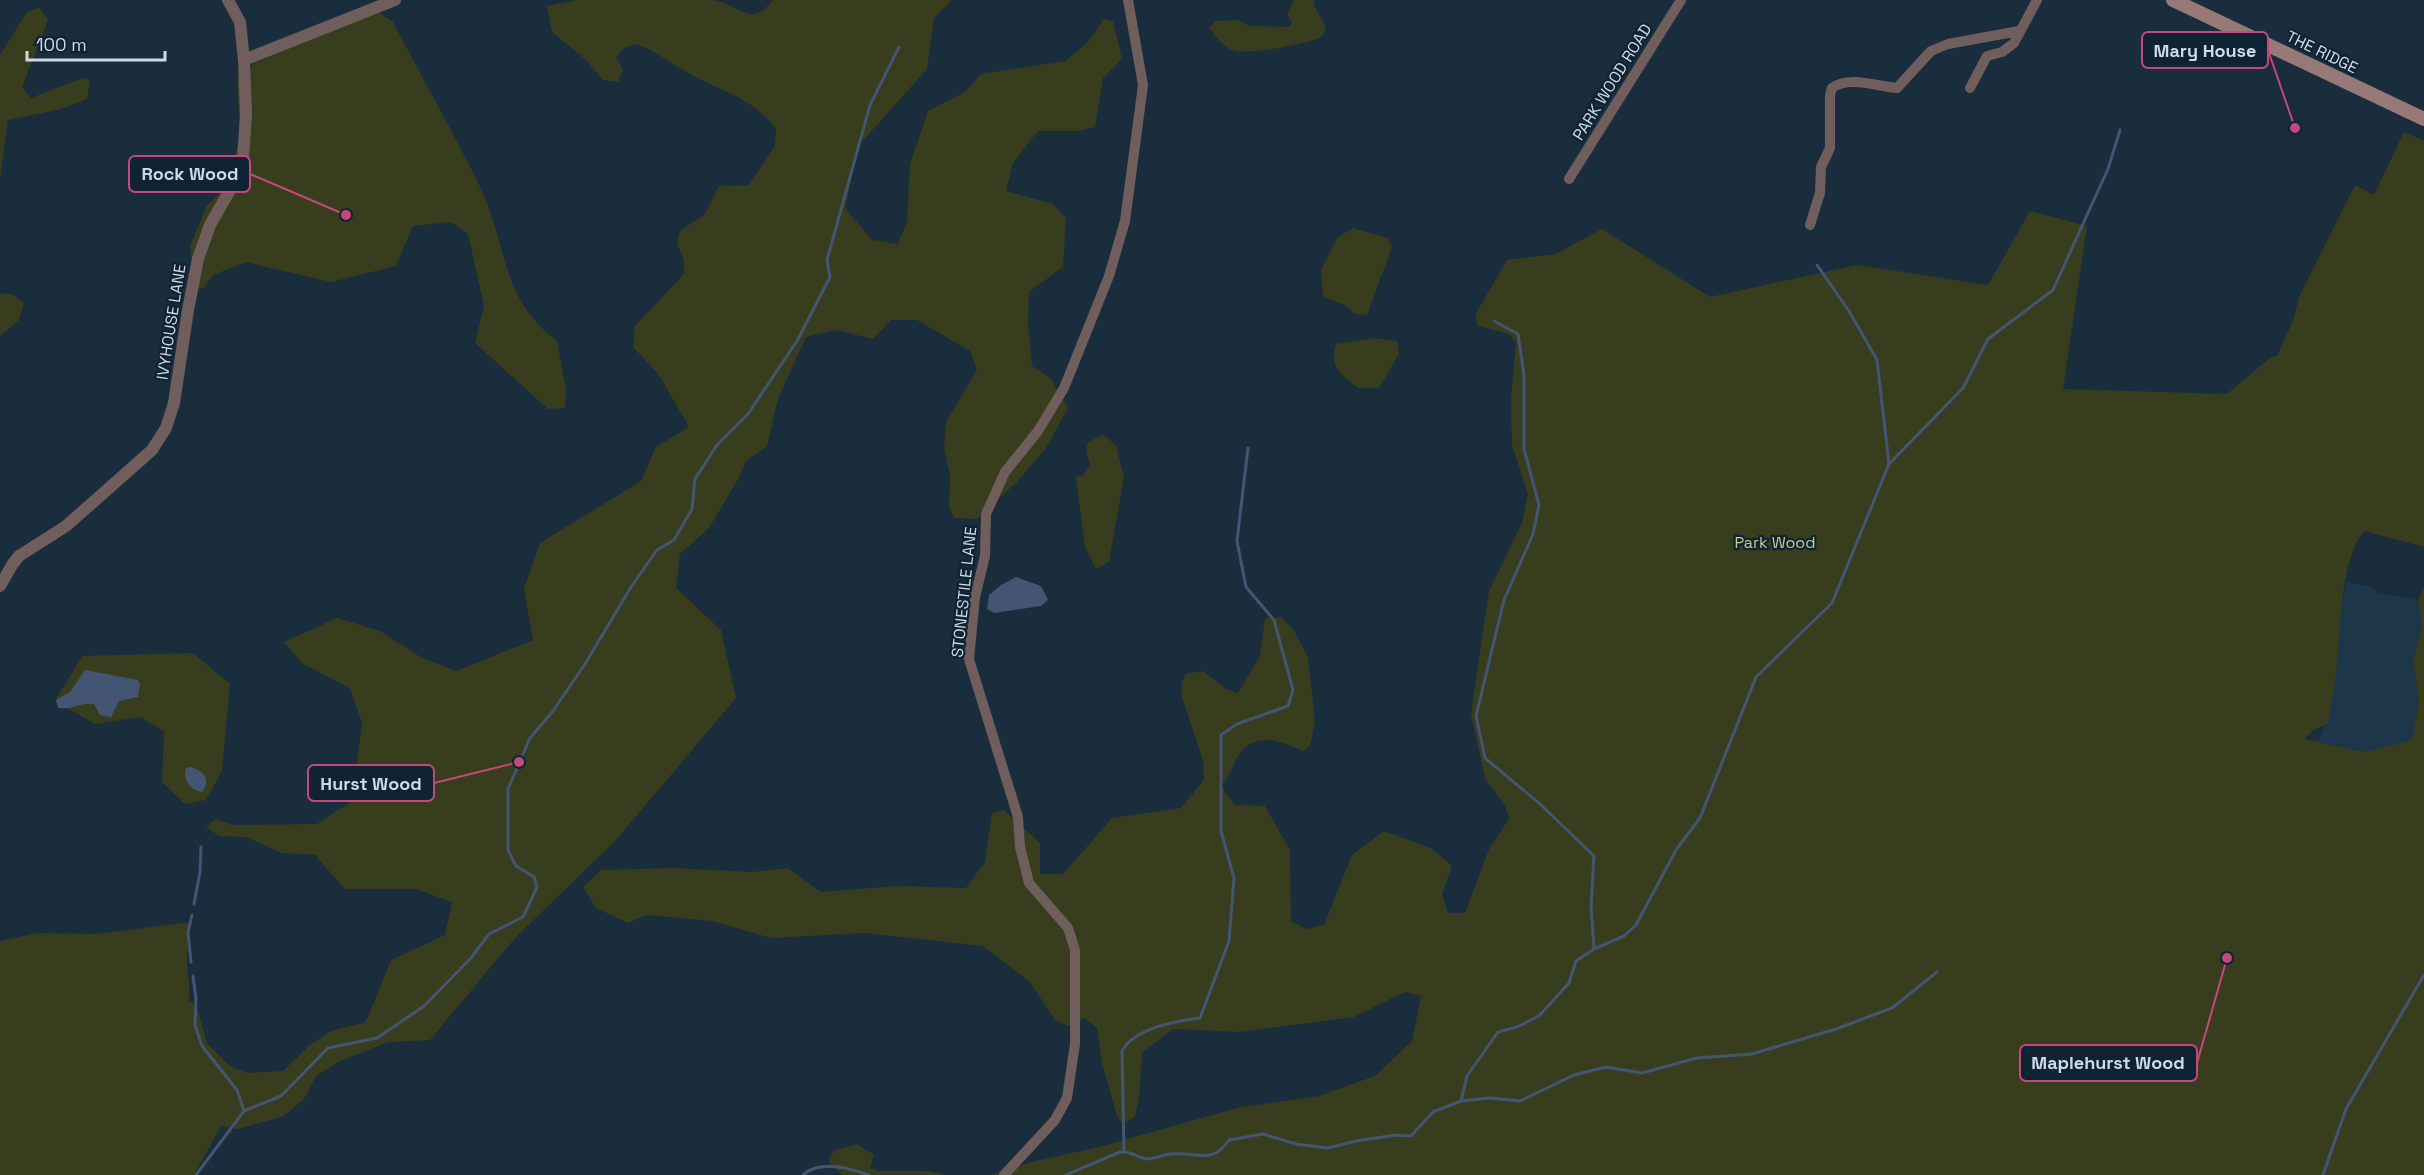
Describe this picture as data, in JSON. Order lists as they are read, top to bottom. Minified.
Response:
{"streets":{"main road":["THE RIDGE"],"street":["PARK WOOD ROAD","IVYHOUSE LANE","STONESTILE LANE"]},"parks":["Park Wood"],"places":["Mary House","Rock Wood","Hurst Wood","Maplehurst Wood"],"scale_bar":"100 m"}
